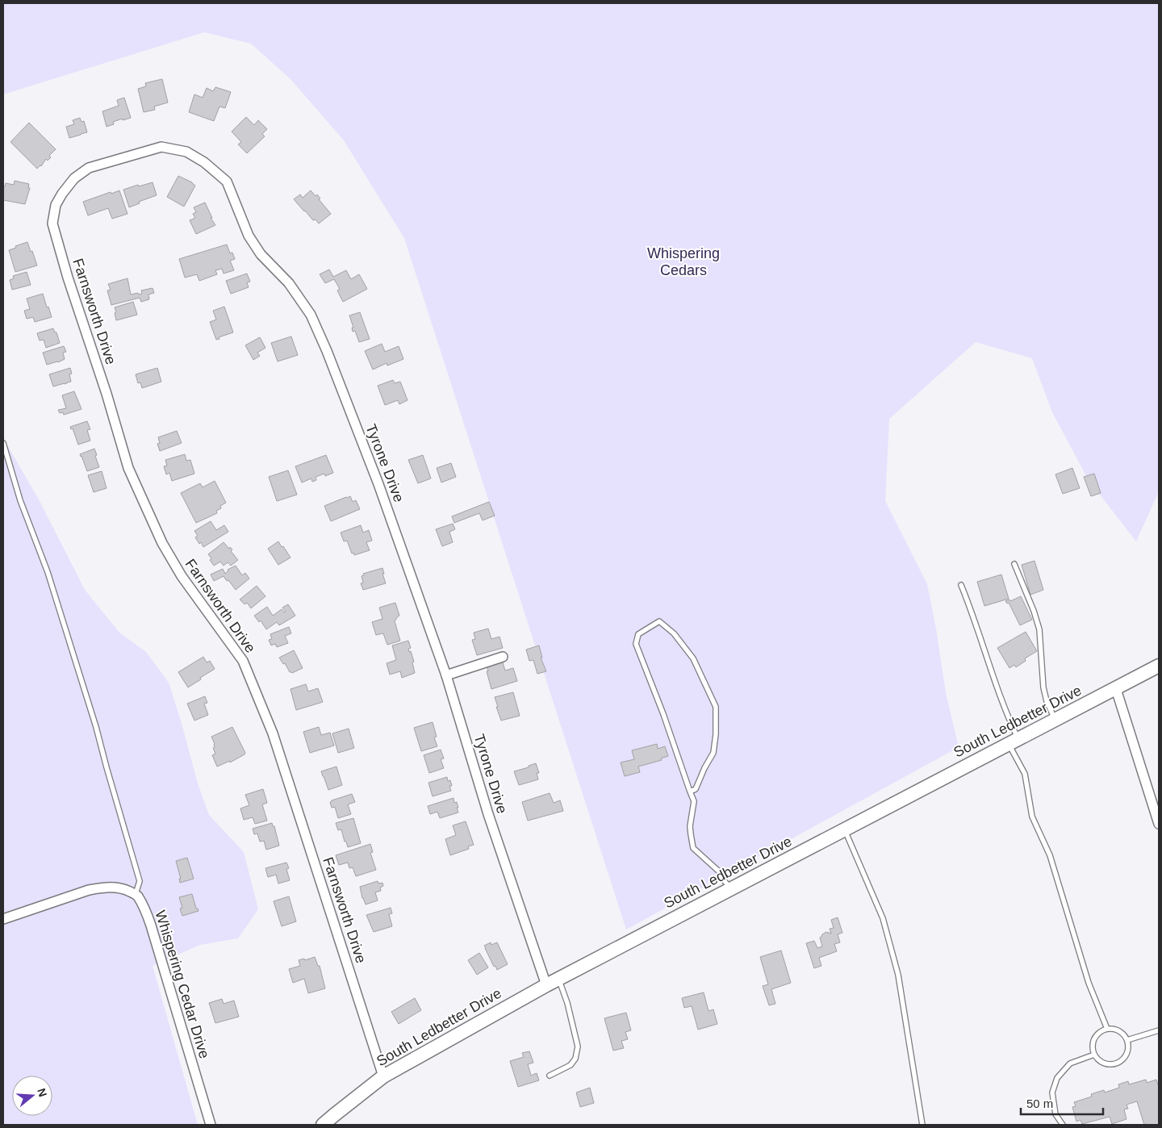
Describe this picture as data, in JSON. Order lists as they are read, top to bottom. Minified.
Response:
{"streets":{"street":["Farnsworth Drive","Tyrone Drive","South Ledbetter Drive","Whispering Cedar Drive"]},"crossings":[["Farnsworth Drive","Tyrone Drive"],["Farnsworth Drive","South Ledbetter Drive"],["Tyrone Drive","South Ledbetter Drive"]],"parks":["Whispering Cedars"],"scale_bar":"50 m","north":"right"}
